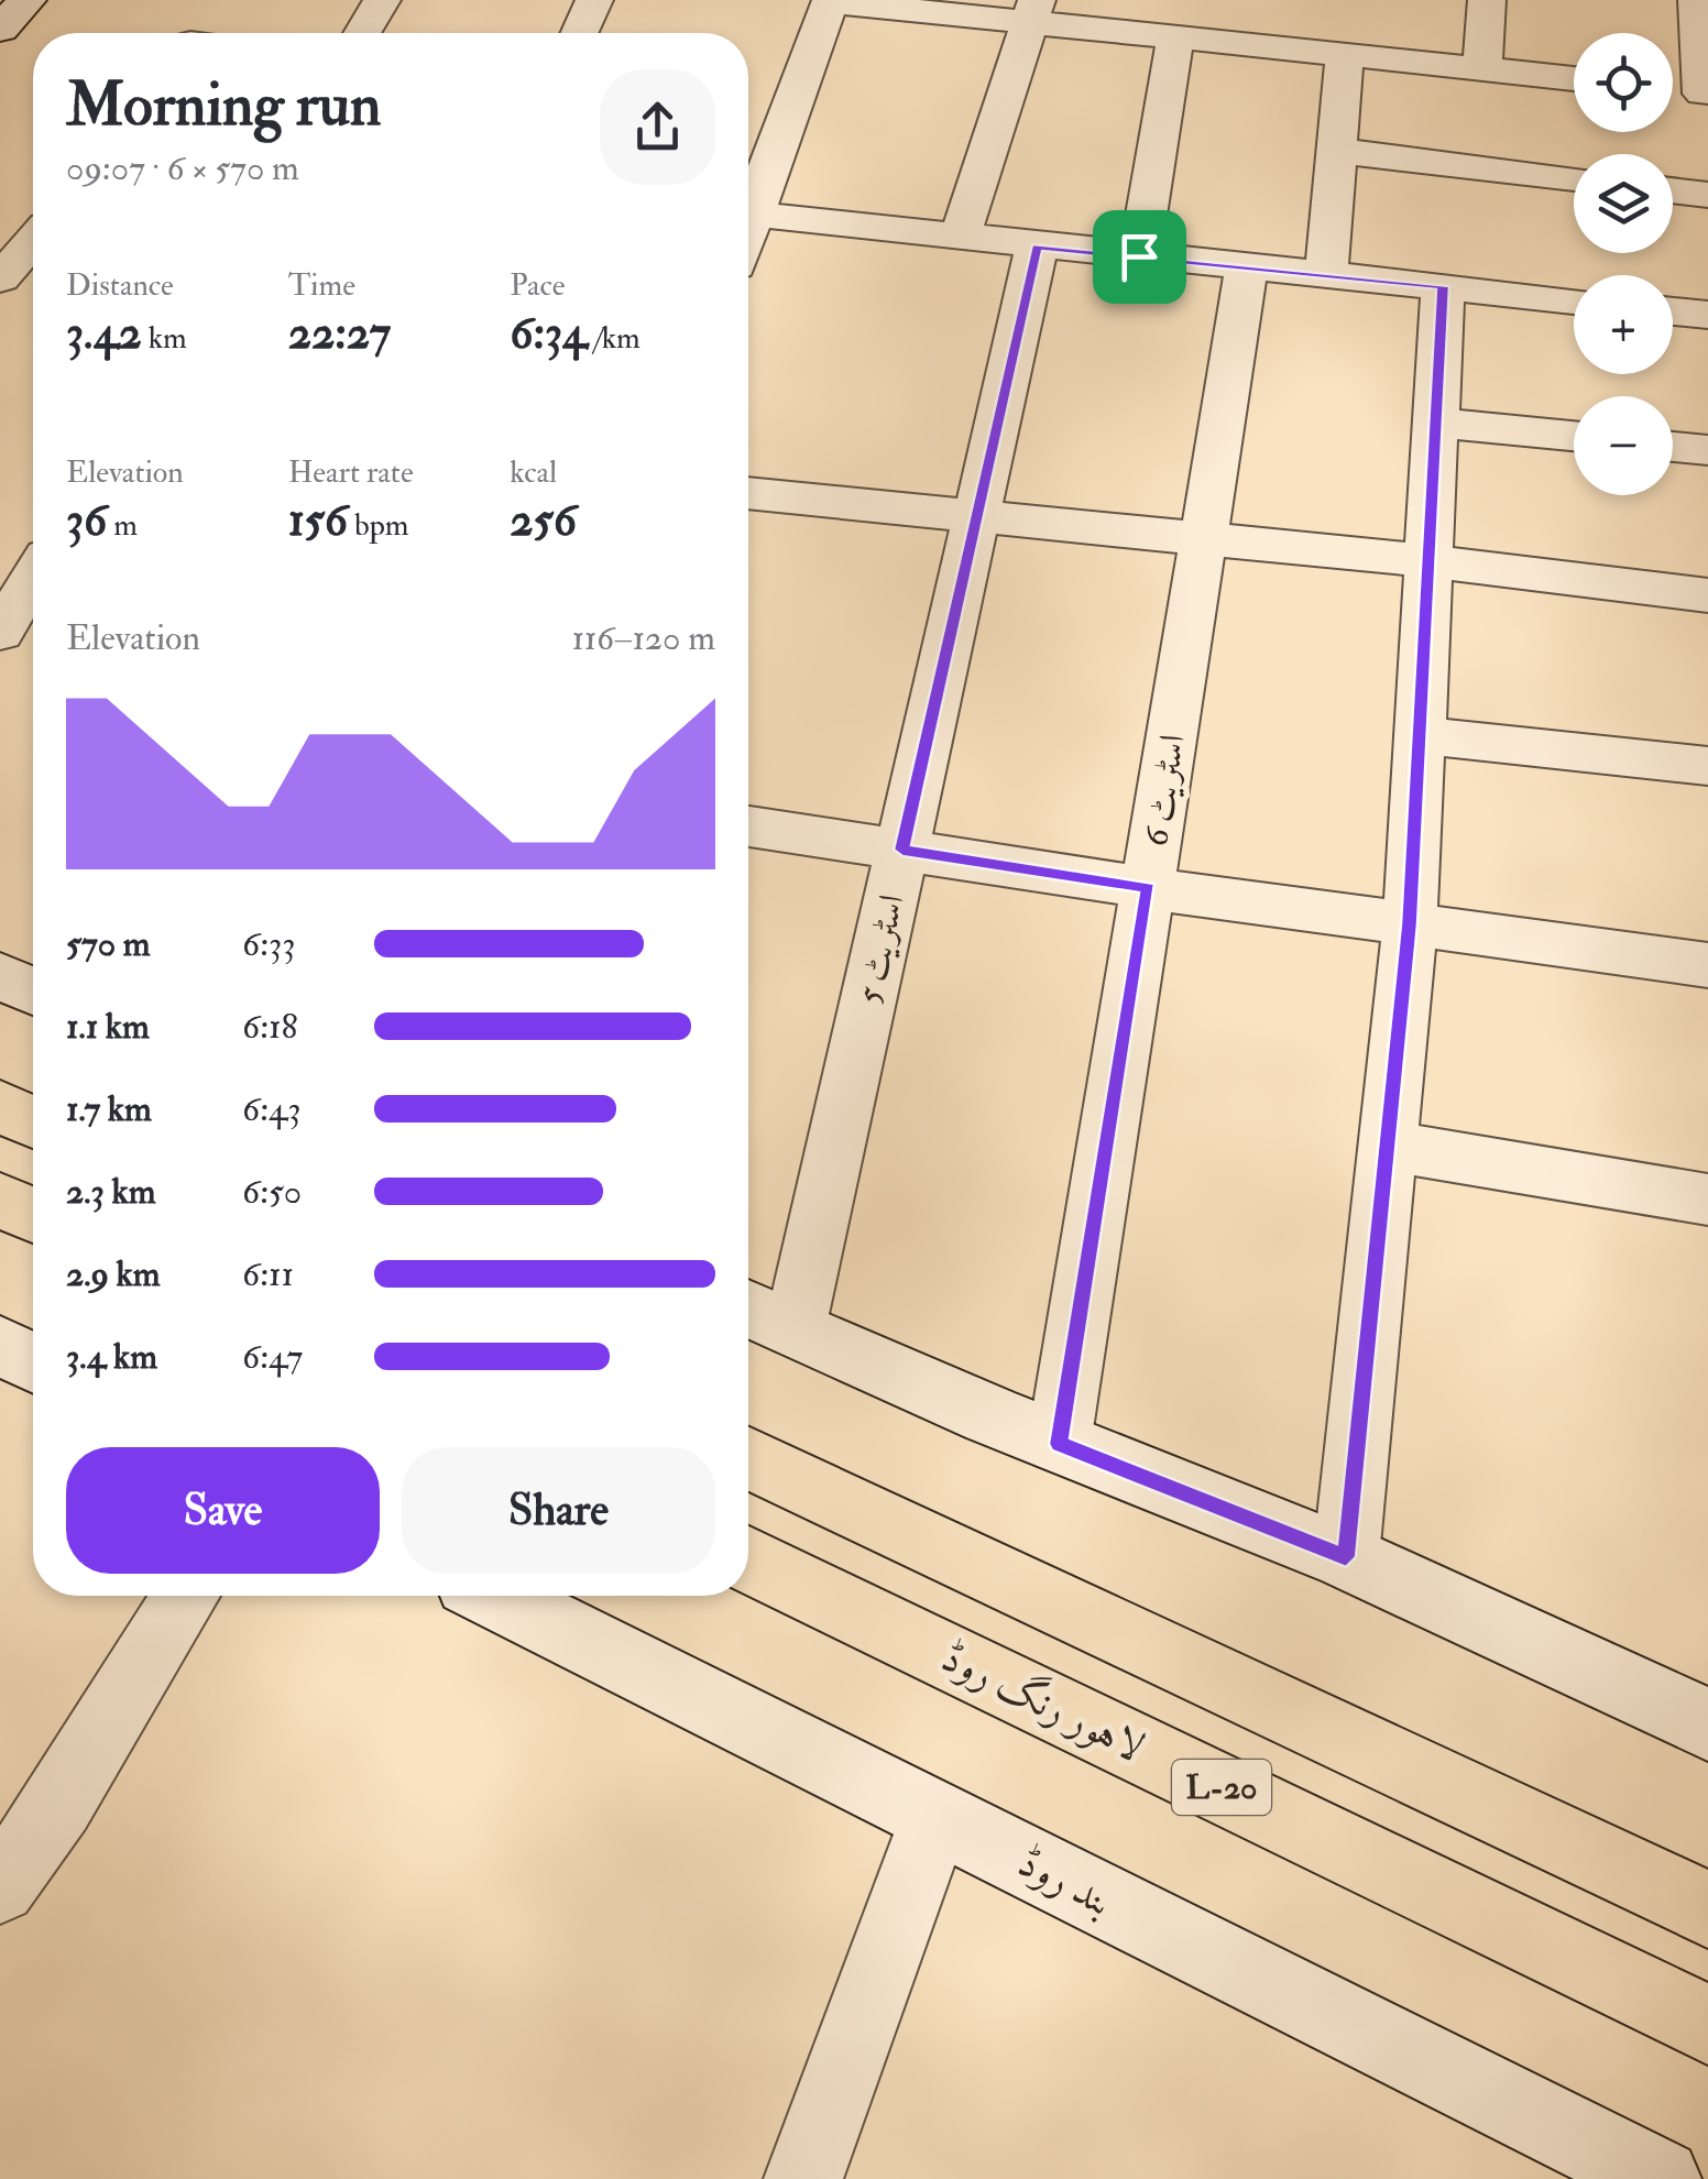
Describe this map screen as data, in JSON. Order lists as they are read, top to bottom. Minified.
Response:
{"streets":{"highway":["لاہور رنگ روڈ","L-20"],"main road":["بند روڈ"],"street":["اسٹریٹ 6","اسٹریٹ 5"]},"page":{"map_buttons":["+","−"],"heading":["Morning run","09:07 · 6 × 570 m"],"stats":[["Distance","3.42 km"],["Time","22:27"],["Pace","6:34 /km"],["Elevation","36 m"],["Heart rate","156 bpm"],["kcal","256"]],"chart":["Elevation","116–120 m"],"list":[{"name":"570 m","note":"6:33"},{"name":"1.1 km","note":"6:18"},{"name":"1.7 km","note":"6:43"},{"name":"2.3 km","note":"6:50"},{"name":"2.9 km","note":"6:11"},{"name":"3.4 km","note":"6:47"}],"buttons":["Save","Share"]}}
